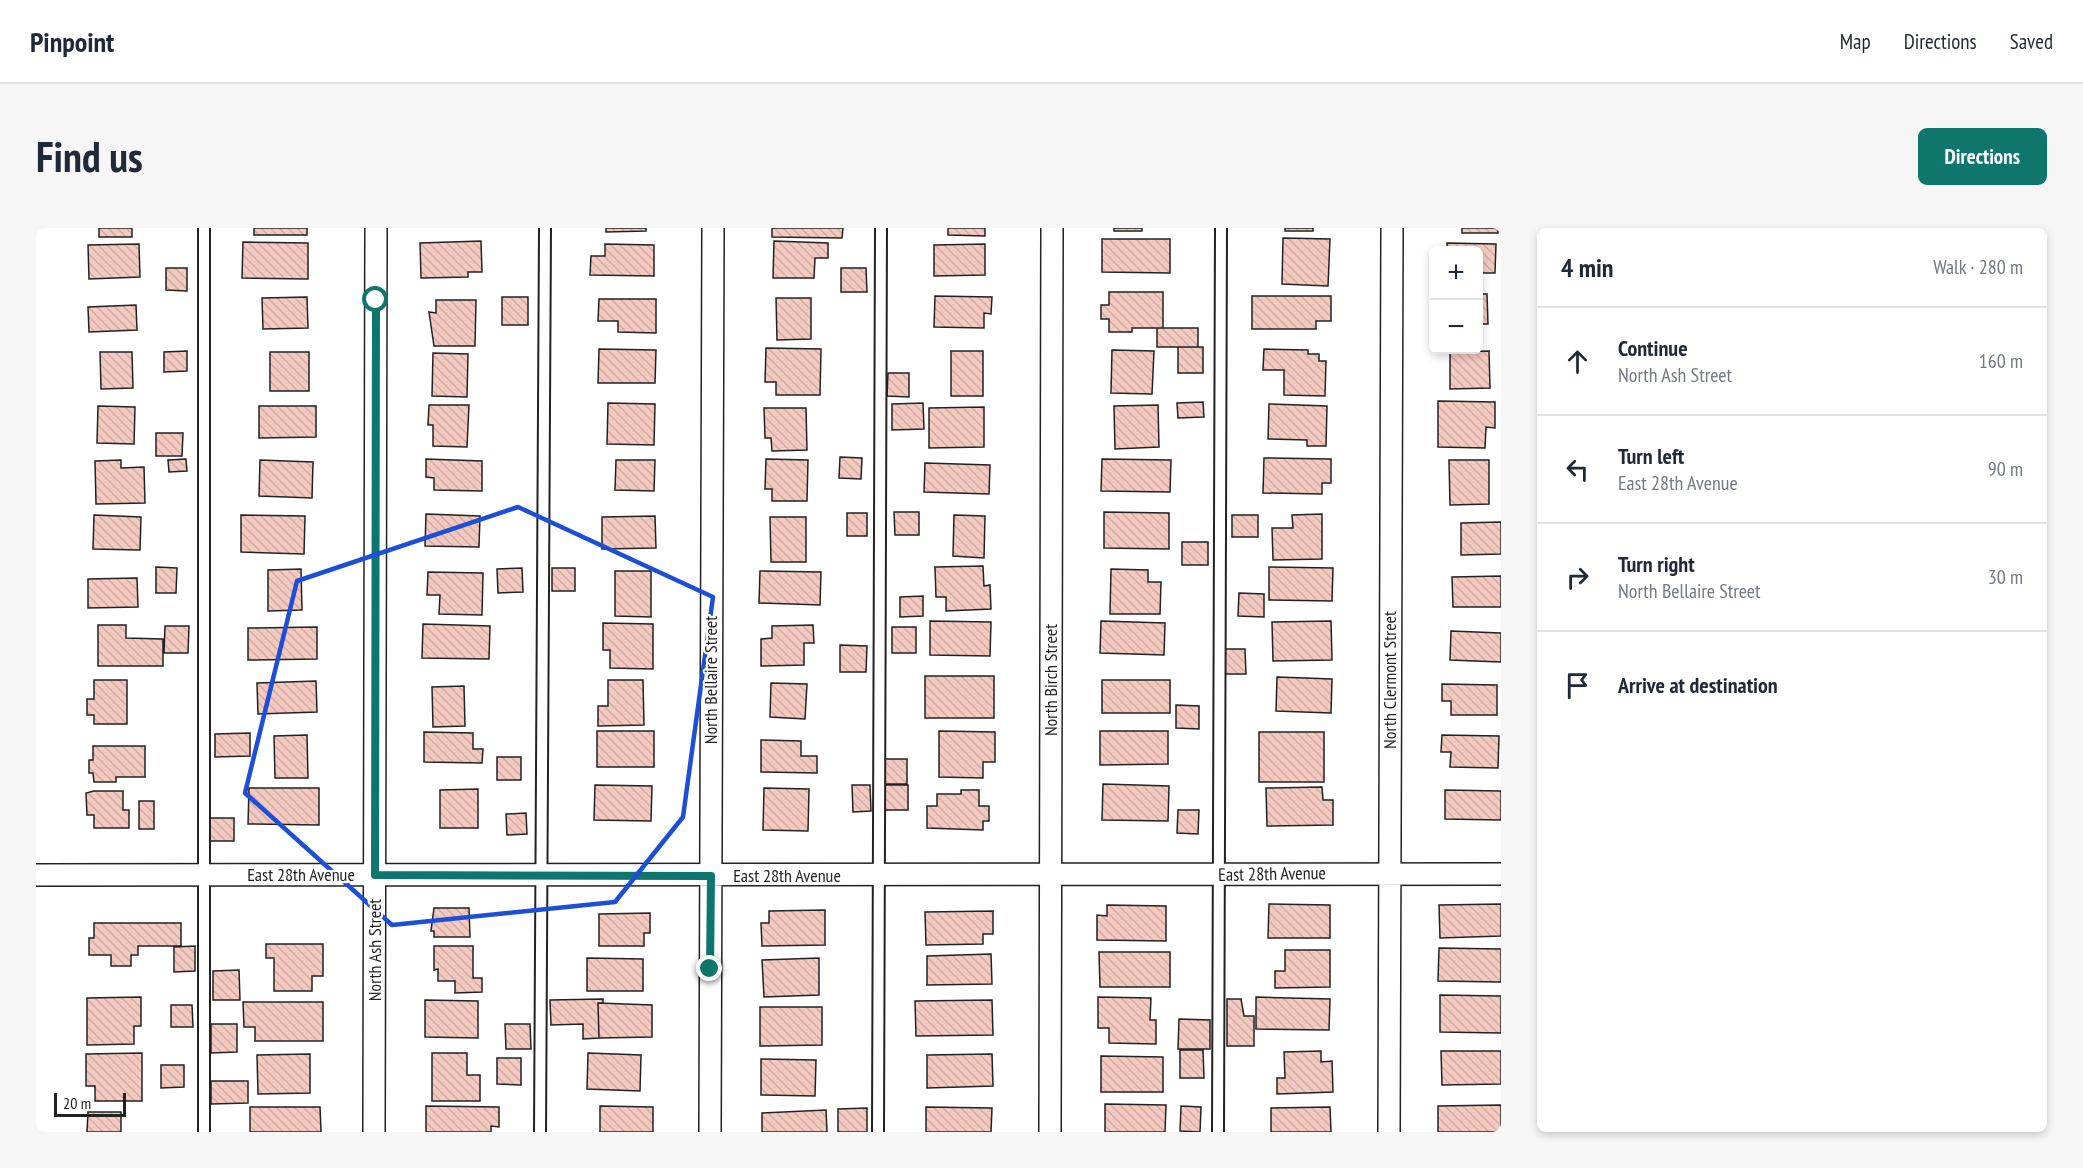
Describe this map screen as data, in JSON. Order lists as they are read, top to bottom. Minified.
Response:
{"streets":{"street":["North Bellaire Street","North Birch Street","North Clermont Street","East 28th Avenue","North Ash Street"]},"crossings":[["North Bellaire Street","East 28th Avenue"],["North Birch Street","East 28th Avenue"],["North Clermont Street","East 28th Avenue"],["East 28th Avenue","North Ash Street"]],"scale_bar":"20 m","page":{"header":"Pinpoint","nav":["Map","Directions","Saved"],"buttons":"Directions","title":"Find us","heading":["4 min","Walk · 280 m"],"map_buttons":["+","−"],"list":[["Continue","North Ash Street","160 m"],["Turn left","East 28th Avenue","90 m"],["Turn right","North Bellaire Street","30 m"],"Arrive at destination"],"scale":"20 m"}}
